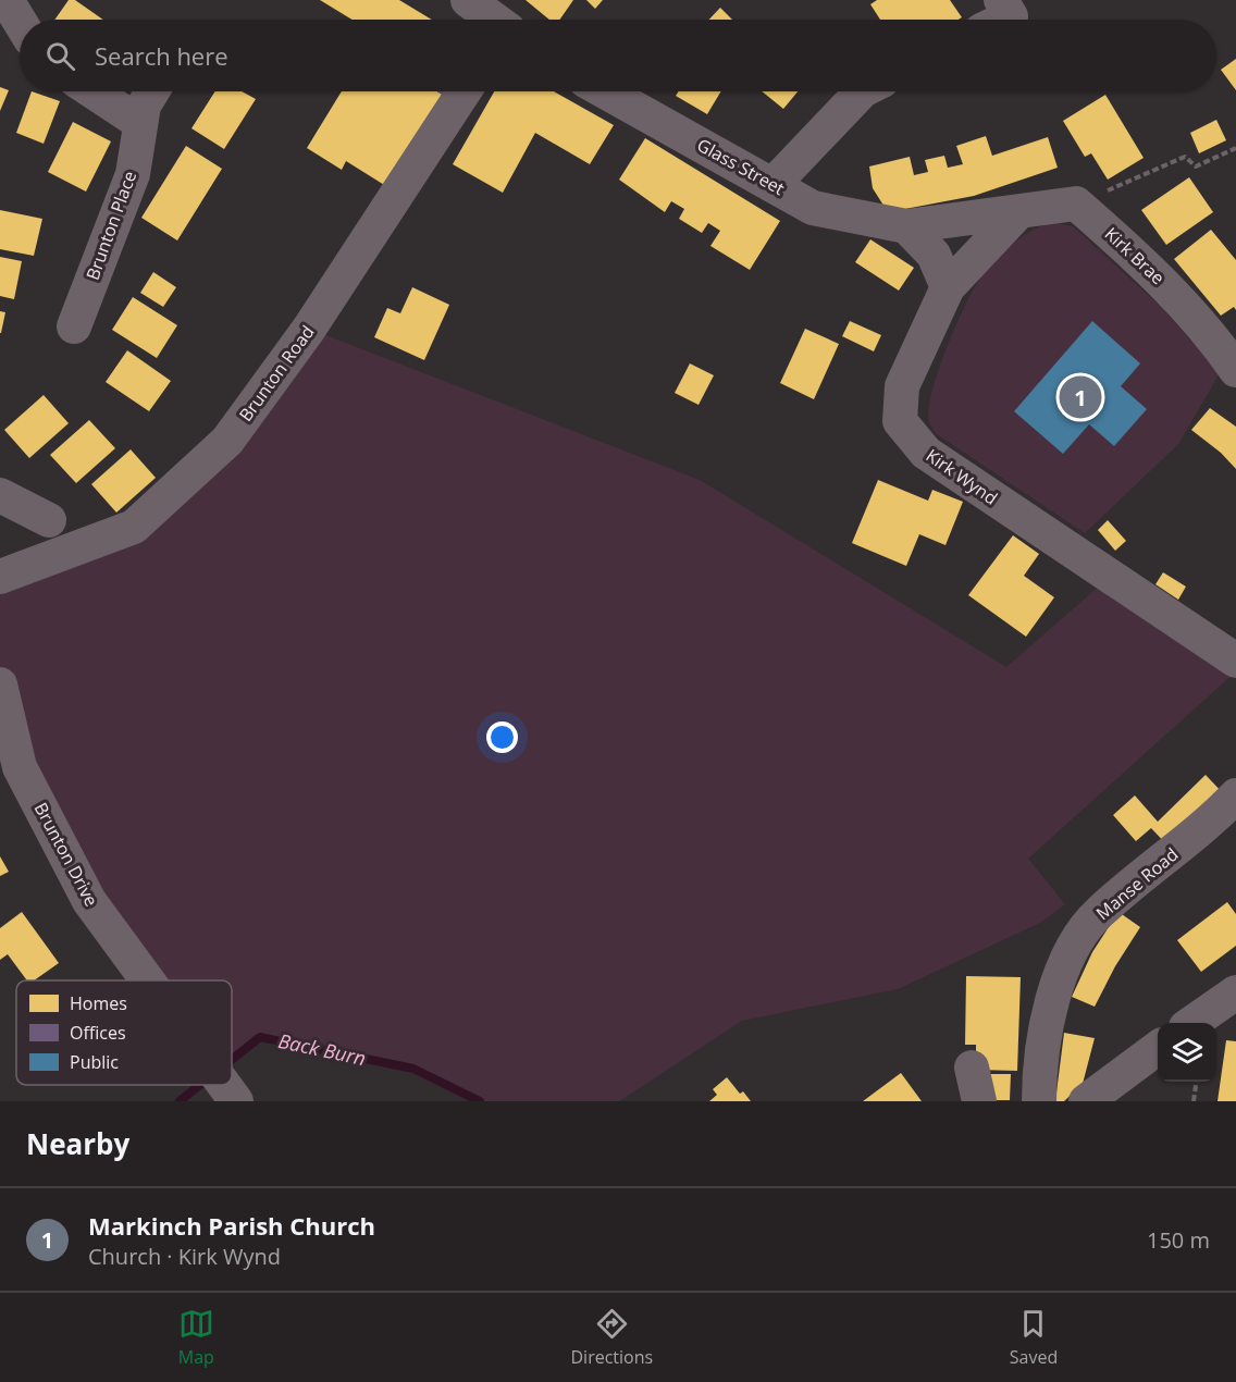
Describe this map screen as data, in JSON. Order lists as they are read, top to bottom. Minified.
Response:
{"streets":{"street":["Glass Street","Brunton Place","Kirk Brae","Brunton Road","Kirk Wynd","Brunton Drive","Manse Road"]},"crossings":[["Glass Street","Kirk Wynd"]],"water":["Back Burn"],"legend":["Homes","Offices","Public"],"page":{"search":"Search here","pins":"1","heading":"Nearby","list":[{"mark":"1","name":"Markinch Parish Church","note":"Church · Kirk Wynd","value":"150 m"}],"nav":["Map","Directions","Saved"]}}
